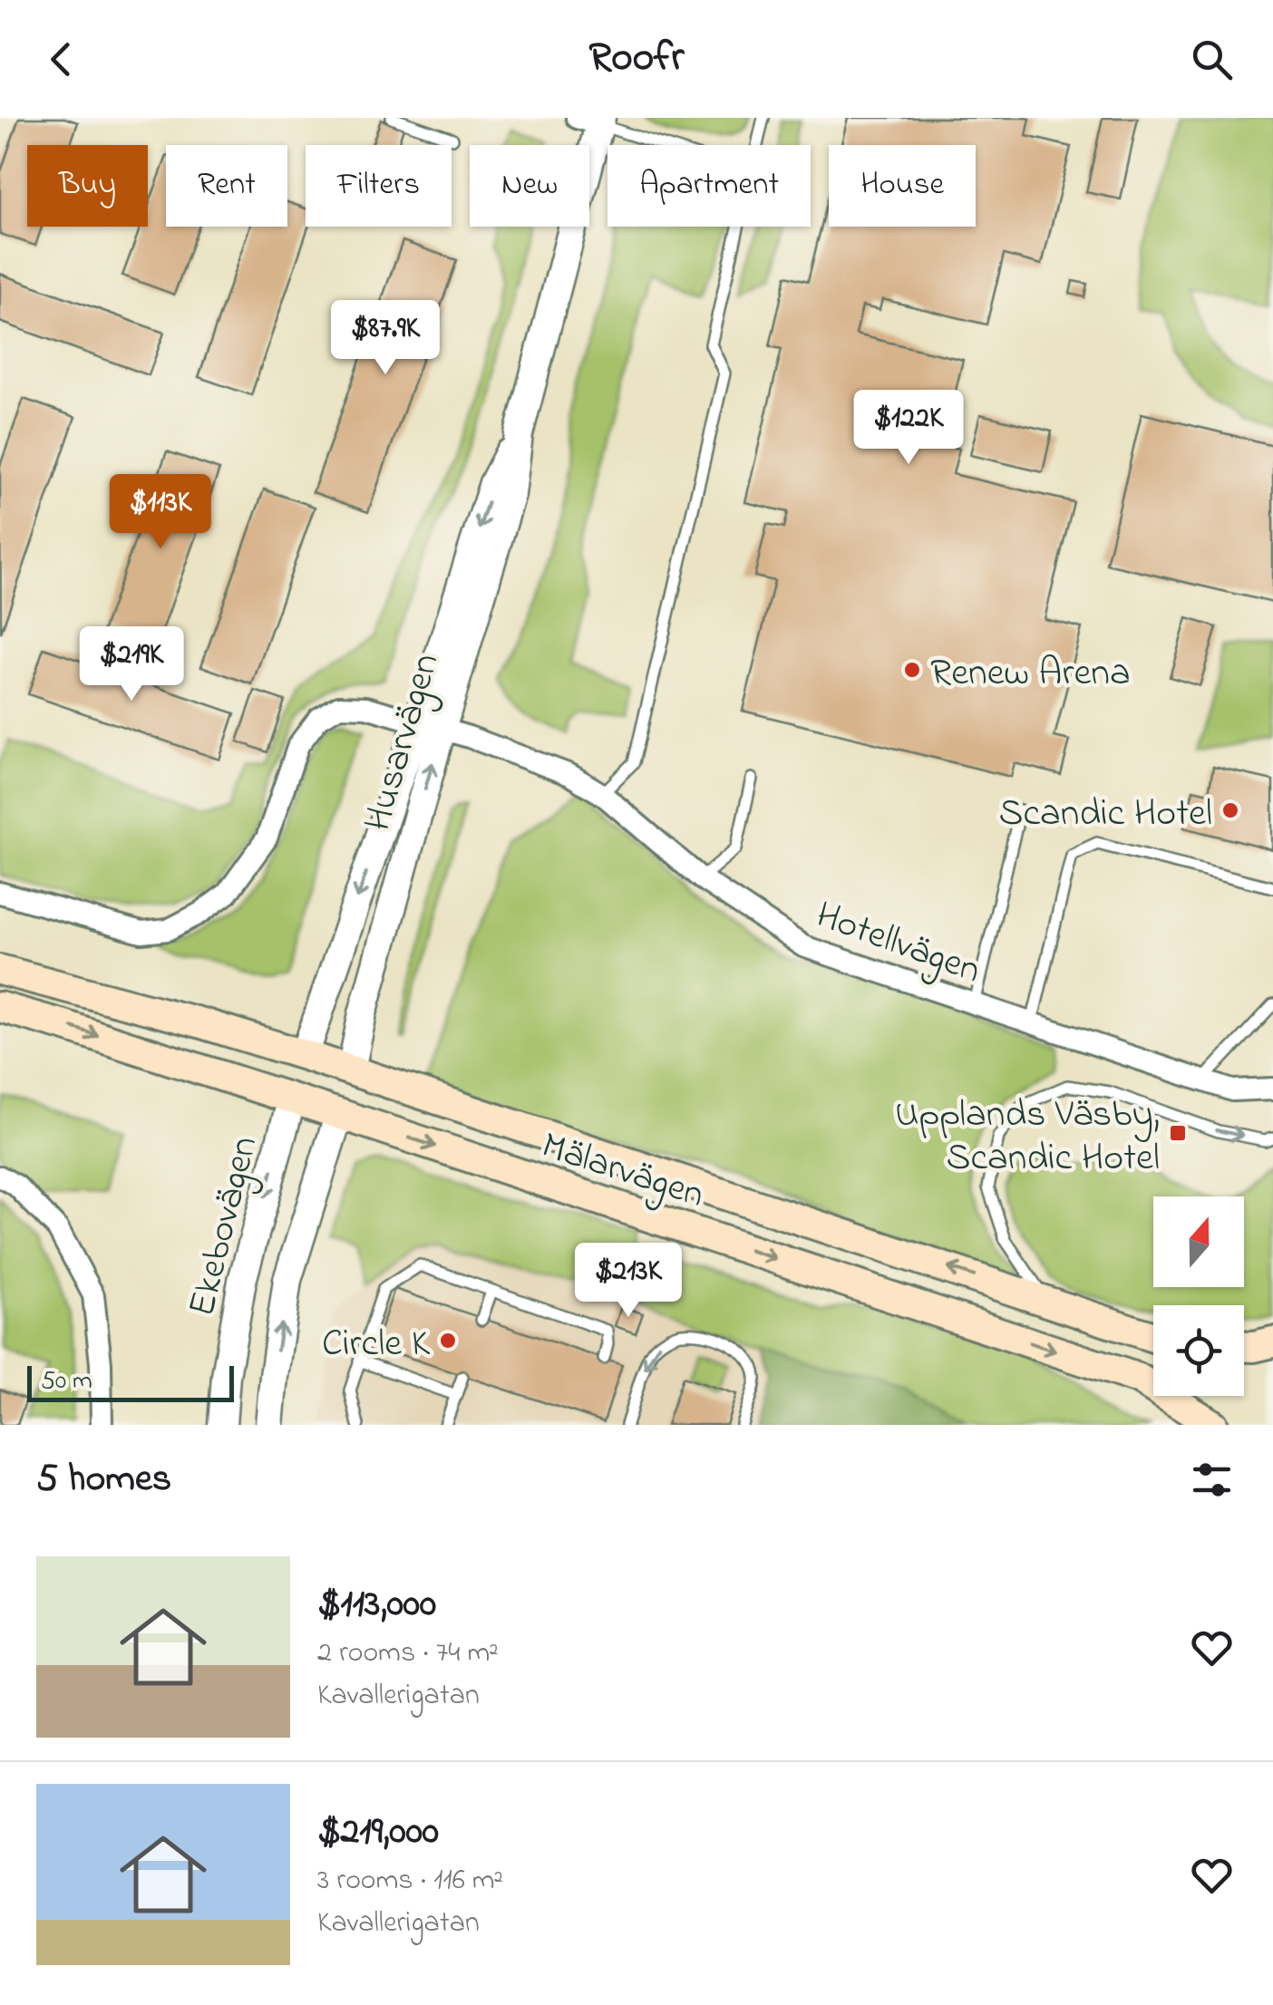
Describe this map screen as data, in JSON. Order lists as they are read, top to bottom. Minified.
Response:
{"streets":{"main road":["Mälarvägen"],"street":["Husarvägen","Hotellvägen","Ekebovägen"]},"crossings":[["Husarvägen","Hotellvägen"],["Husarvägen","Mälarvägen"],["Mälarvägen","Ekebovägen"]],"places":{"other":["Renew Arena","Scandic Hotel","Circle K"],"transit":["Upplands Väsby, Scandic Hotel"]},"scale_bar":"50 m","north":"top","page":{"header":"Roofr","chip":["Buy","Rent","Filters","New","Apartment","House"],"price":["$87.9K","$122K","$113K","$219K","$213K"],"scale":"50 m","heading":"5 homes","list":[{"name":"$113,000","note":"2 rooms · 74 m² · Kavallerigatan"},{"name":"$219,000","note":"3 rooms · 116 m² · Kavallerigatan"}]}}
